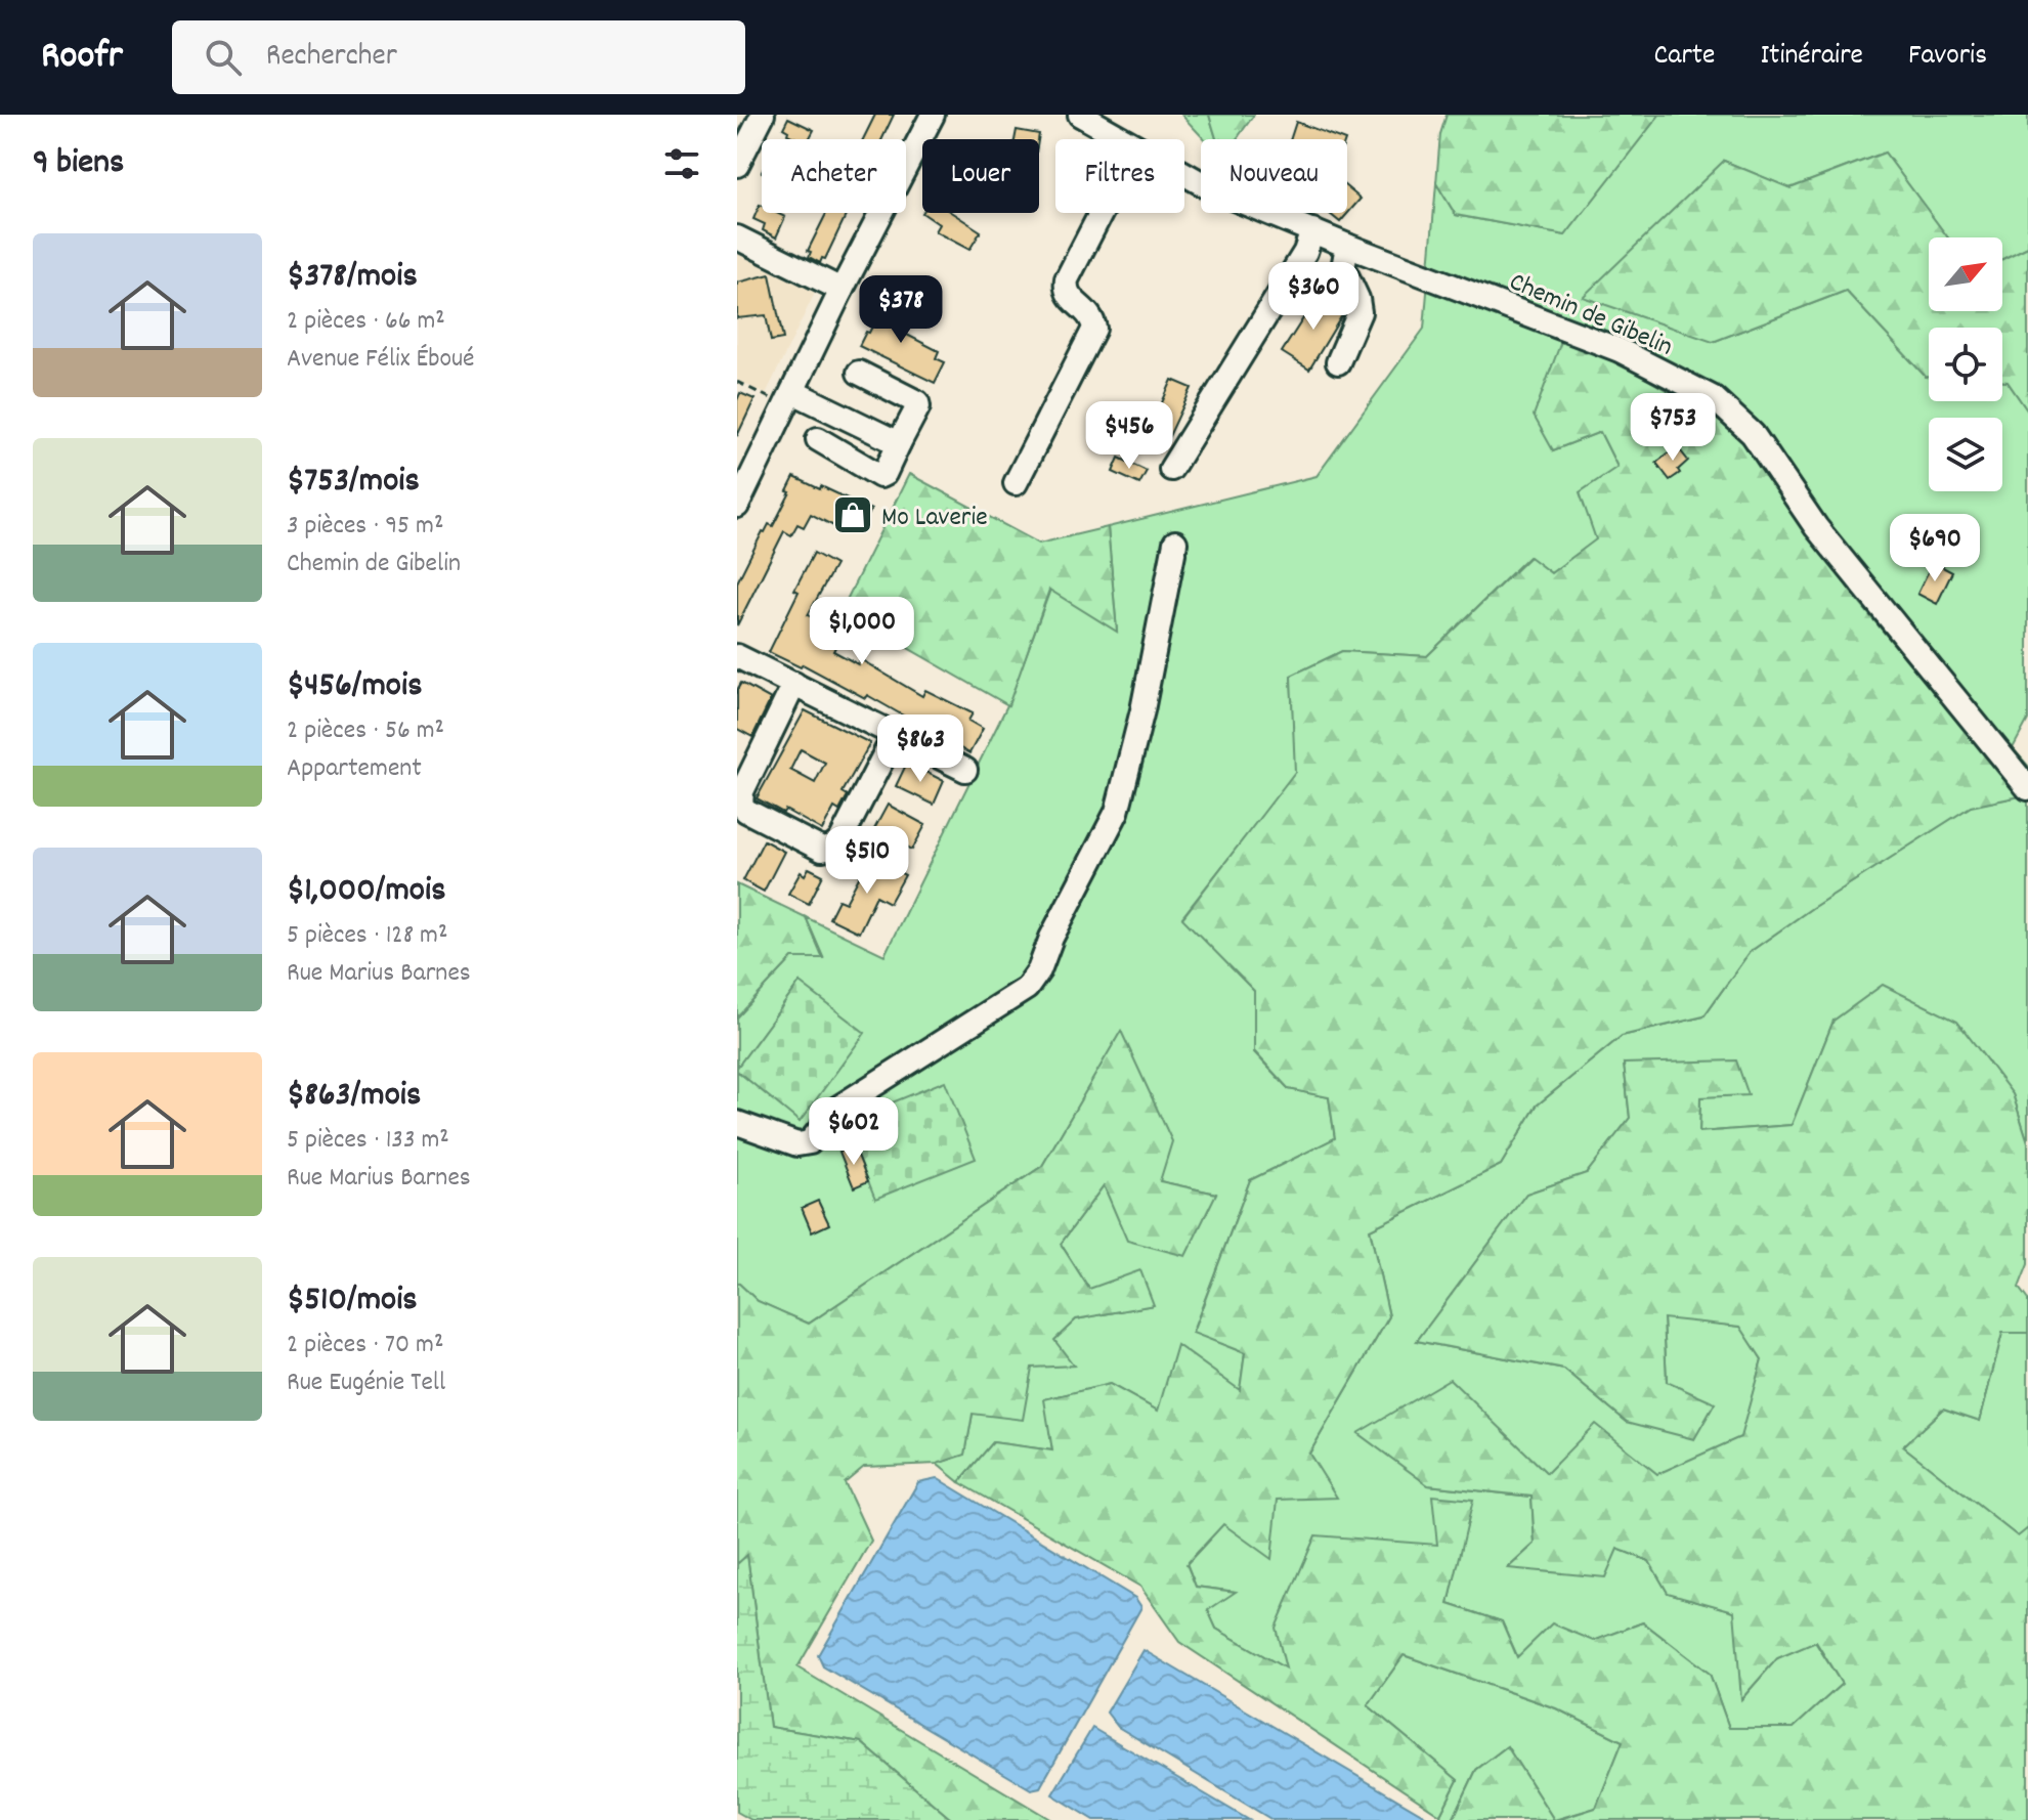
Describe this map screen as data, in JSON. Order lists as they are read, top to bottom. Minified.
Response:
{"streets":{"street":["Chemin de Gibelin"]},"places":{"shop":["Mo Laverie"]},"north":"top right","page":{"header":"Roofr","search":"Rechercher","nav":["Carte","Itinéraire","Favoris"],"heading":"9 biens","chip":["Acheter","Louer","Filtres","Nouveau"],"list":[{"name":"$378/mois","note":"2 pièces · 66 m² · Avenue Félix Éboué"},{"name":"$753/mois","note":"3 pièces · 95 m² · Chemin de Gibelin"},{"name":"$456/mois","note":"2 pièces · 56 m² · Appartement"},{"name":"$1,000/mois","note":"5 pièces · 128 m² · Rue Marius Barnes"},{"name":"$863/mois","note":"5 pièces · 133 m² · Rue Marius Barnes"},{"name":"$510/mois","note":"2 pièces · 70 m² · Rue Eugénie Tell"}],"price":["$360","$378","$753","$456","$690","$1,000","$863","$510","$602"]}}
